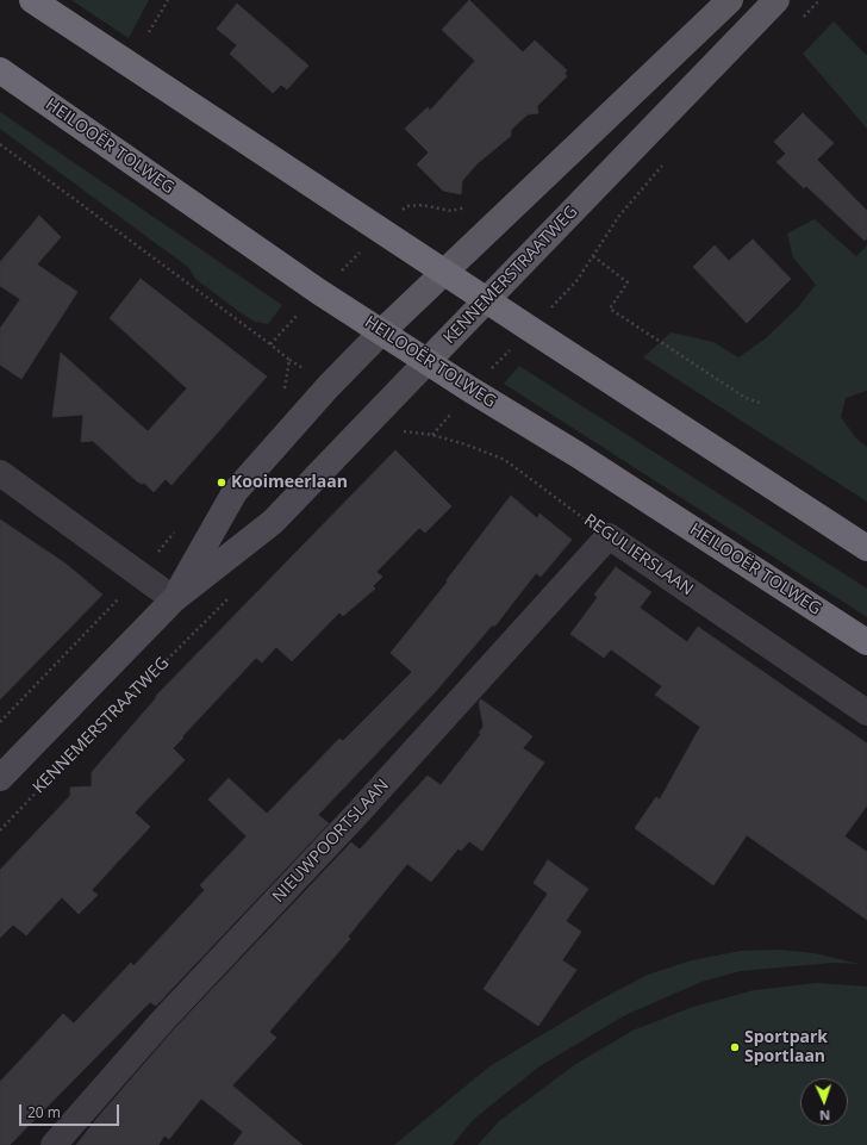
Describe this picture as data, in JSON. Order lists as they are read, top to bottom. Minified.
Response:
{"streets":{"highway":["HEILOOËR TOLWEG"],"main road":["KENNEMERSTRAATWEG"],"street":["REGULIERSLAAN","NIEUWPOORTSLAAN"]},"crossings":[["HEILOOËR TOLWEG","KENNEMERSTRAATWEG"],["REGULIERSLAAN","NIEUWPOORTSLAAN"]],"places":["Kooimeerlaan","Sportpark Sportlaan"],"scale_bar":"20 m","north":"bottom"}
